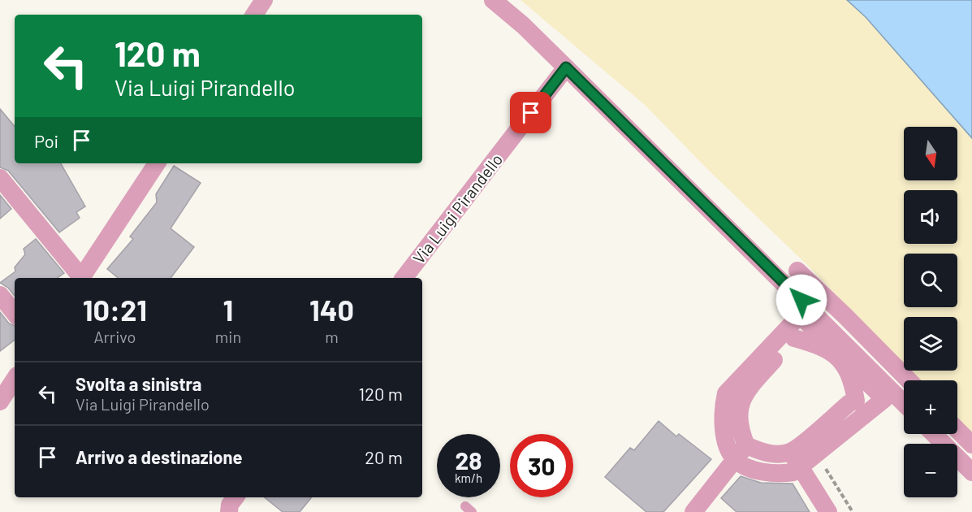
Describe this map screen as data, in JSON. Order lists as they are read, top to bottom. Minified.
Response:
{"streets":{"street":["Via Luigi Pirandello"]},"north":"bottom","page":{"turn":["120 m","Via Luigi Pirandello"],"then":"Poi","map_buttons":["+","−"],"eta":["10:21","Arrivo","1","min","140","m"],"list":[{"name":"Svolta a sinistra","note":"Via Luigi Pirandello","value":"120 m"},{"name":"Arrivo a destinazione","value":"20 m"}],"speed":"28 km/h","limit":"30"}}
